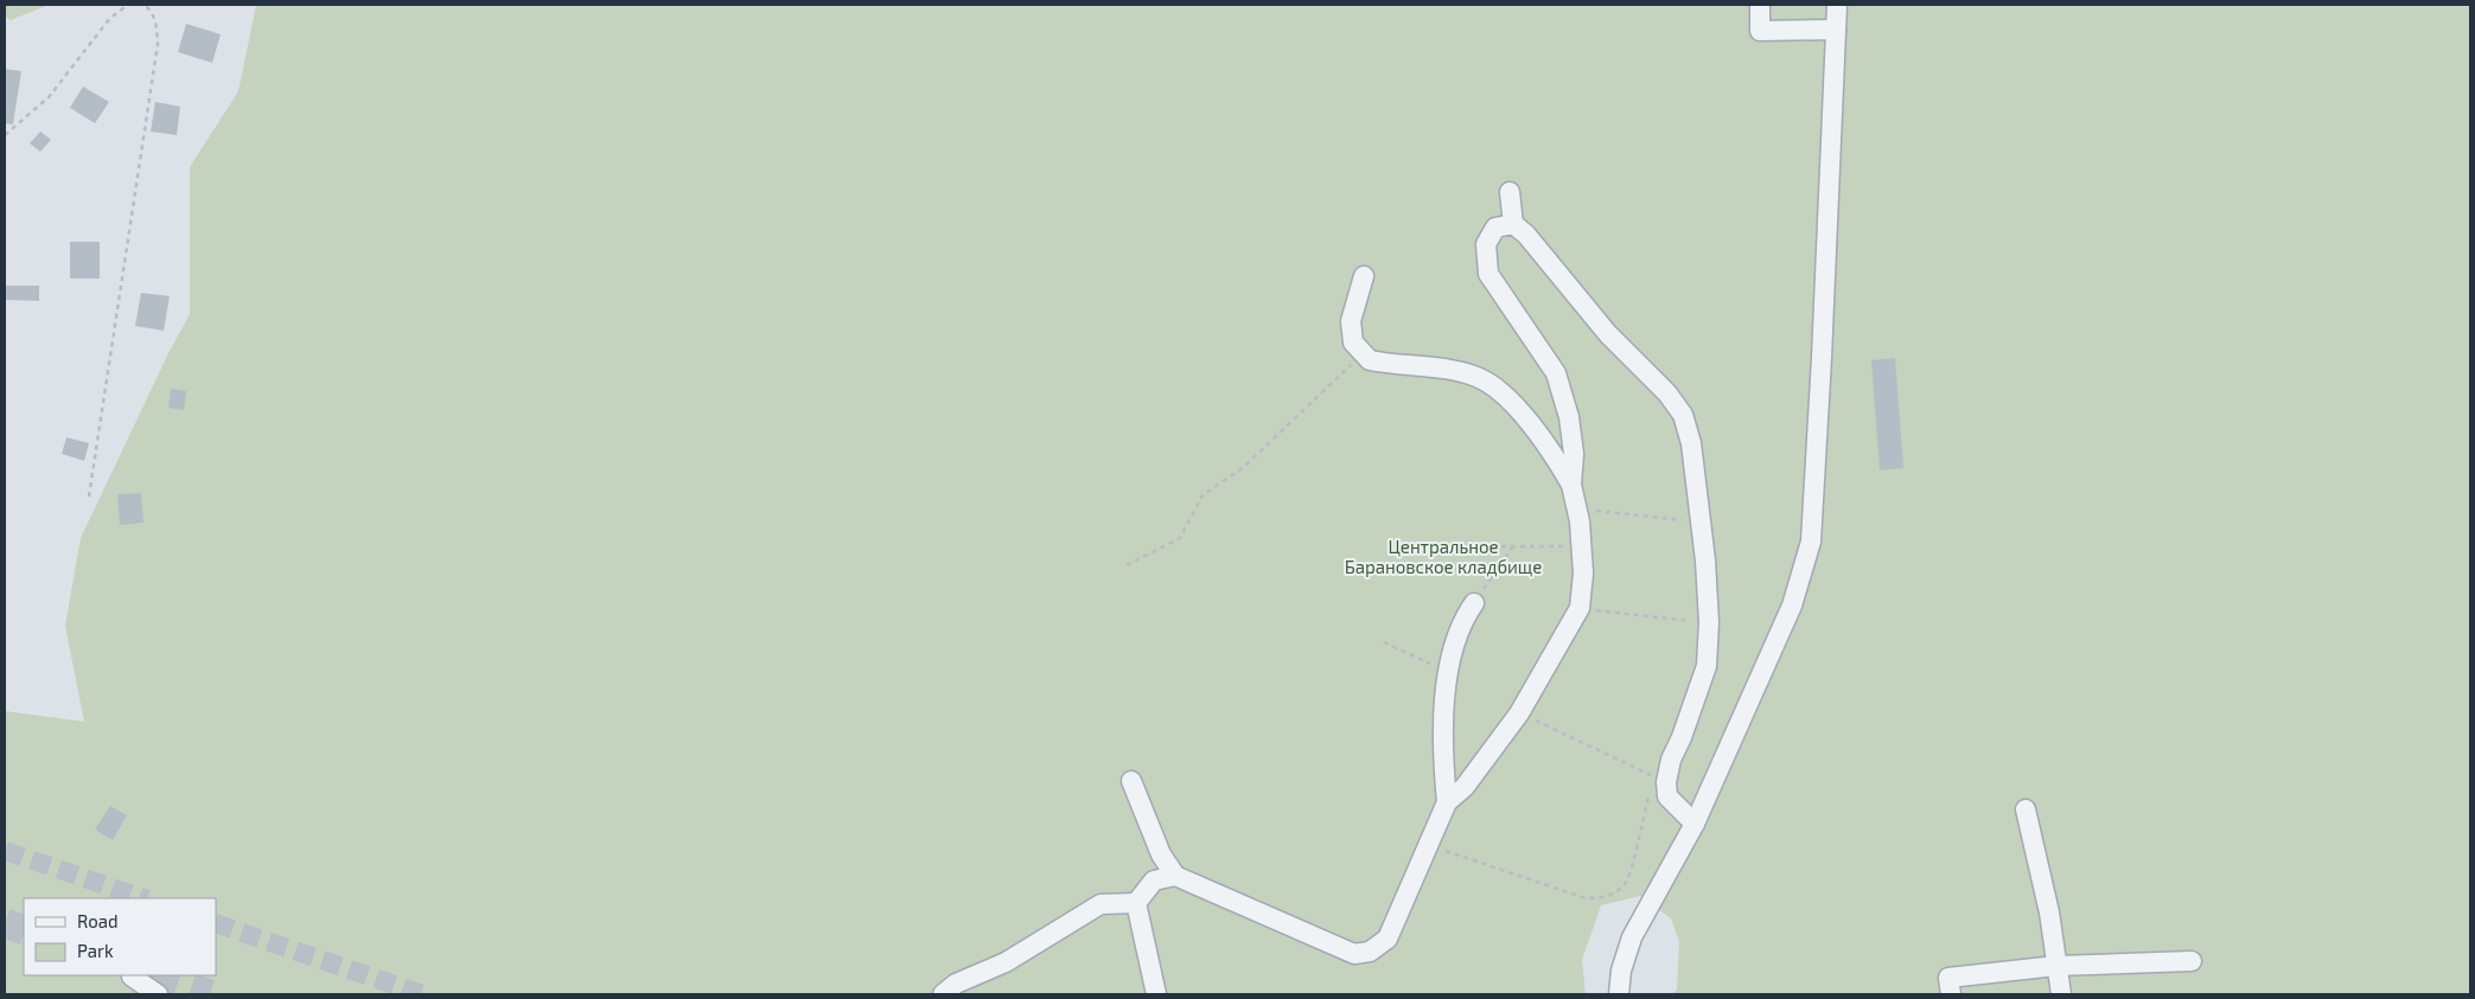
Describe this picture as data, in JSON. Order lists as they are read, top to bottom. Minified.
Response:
{"parks":["Центральное Барановское кладбище"],"legend":["Road","Park"]}
